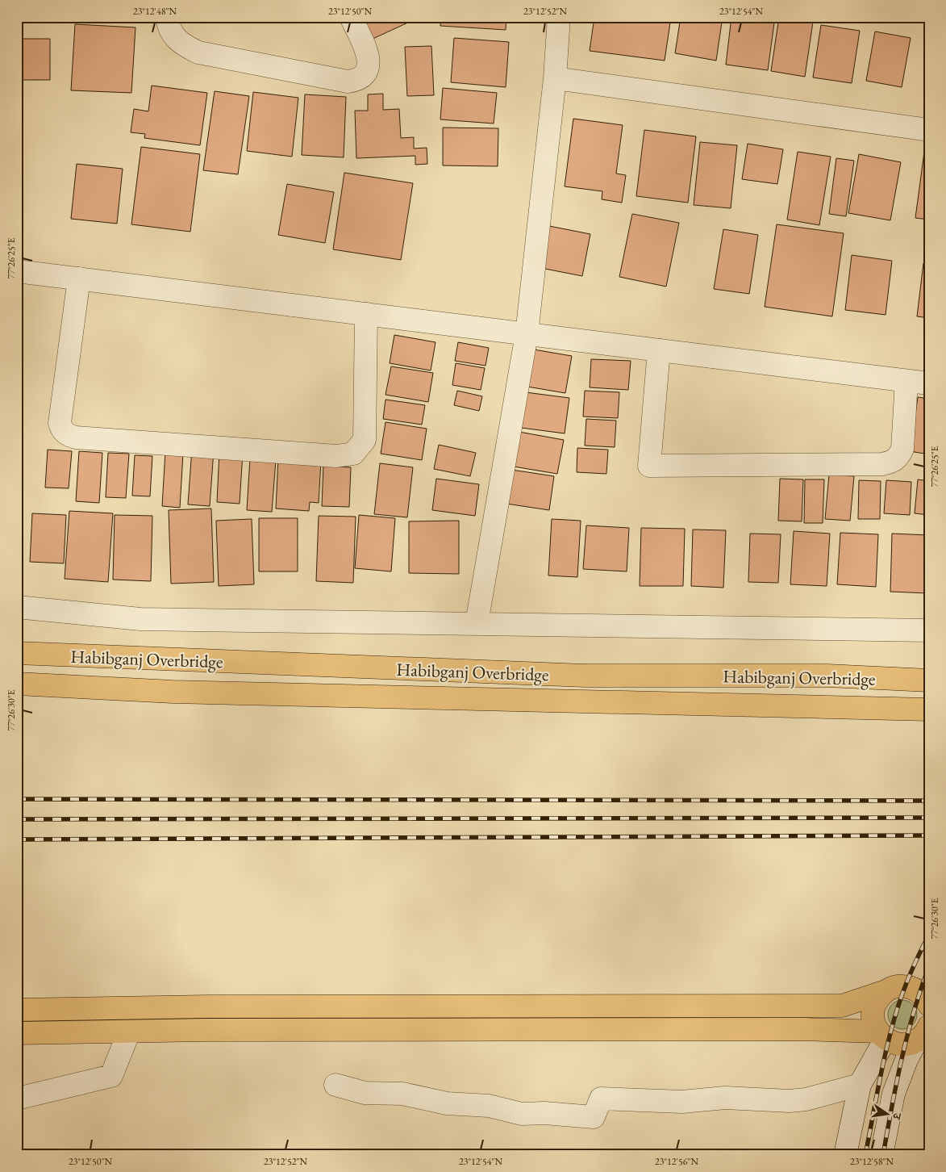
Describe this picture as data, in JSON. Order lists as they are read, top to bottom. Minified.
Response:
{"streets":{"main road":["Habibganj Overbridge"]},"north":"right","coordinates":["23°12'48\"N","23°12'50\"N","23°12'52\"N","23°12'54\"N","77°26'25\"E","77°26'30\"E","23°12'56\"N","23°12'58\"N"]}
